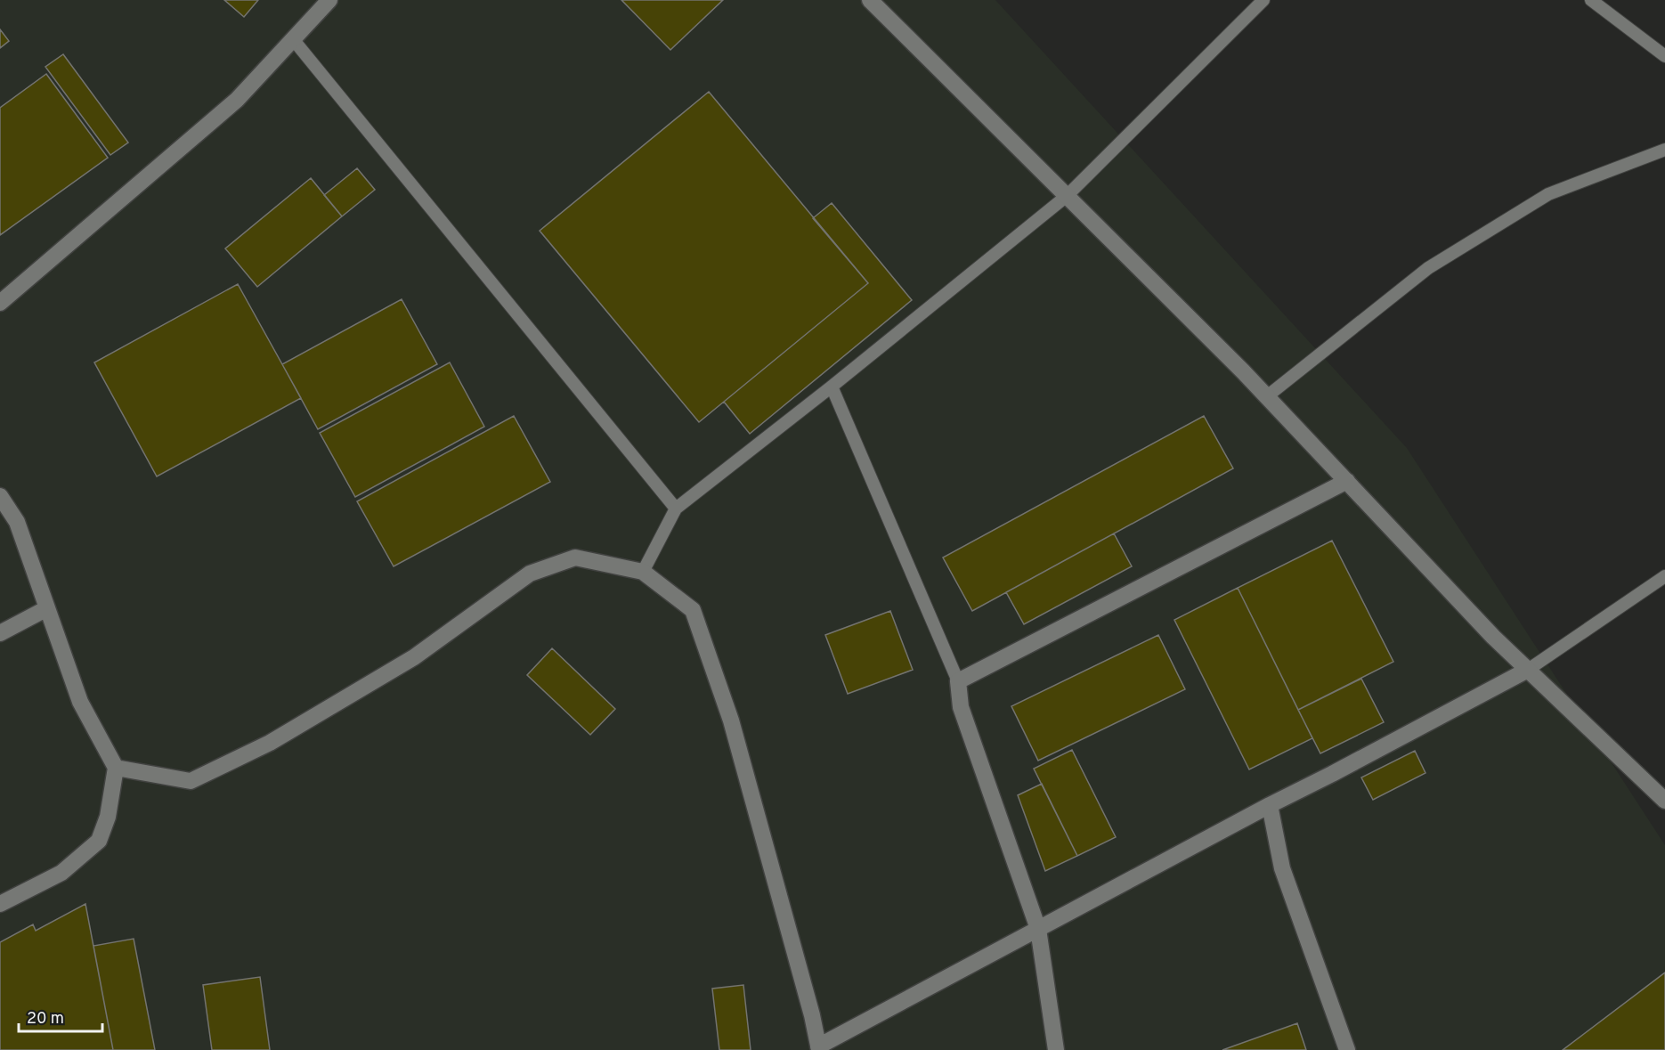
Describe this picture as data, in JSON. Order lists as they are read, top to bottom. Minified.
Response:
{"scale_bar":"20 m"}
